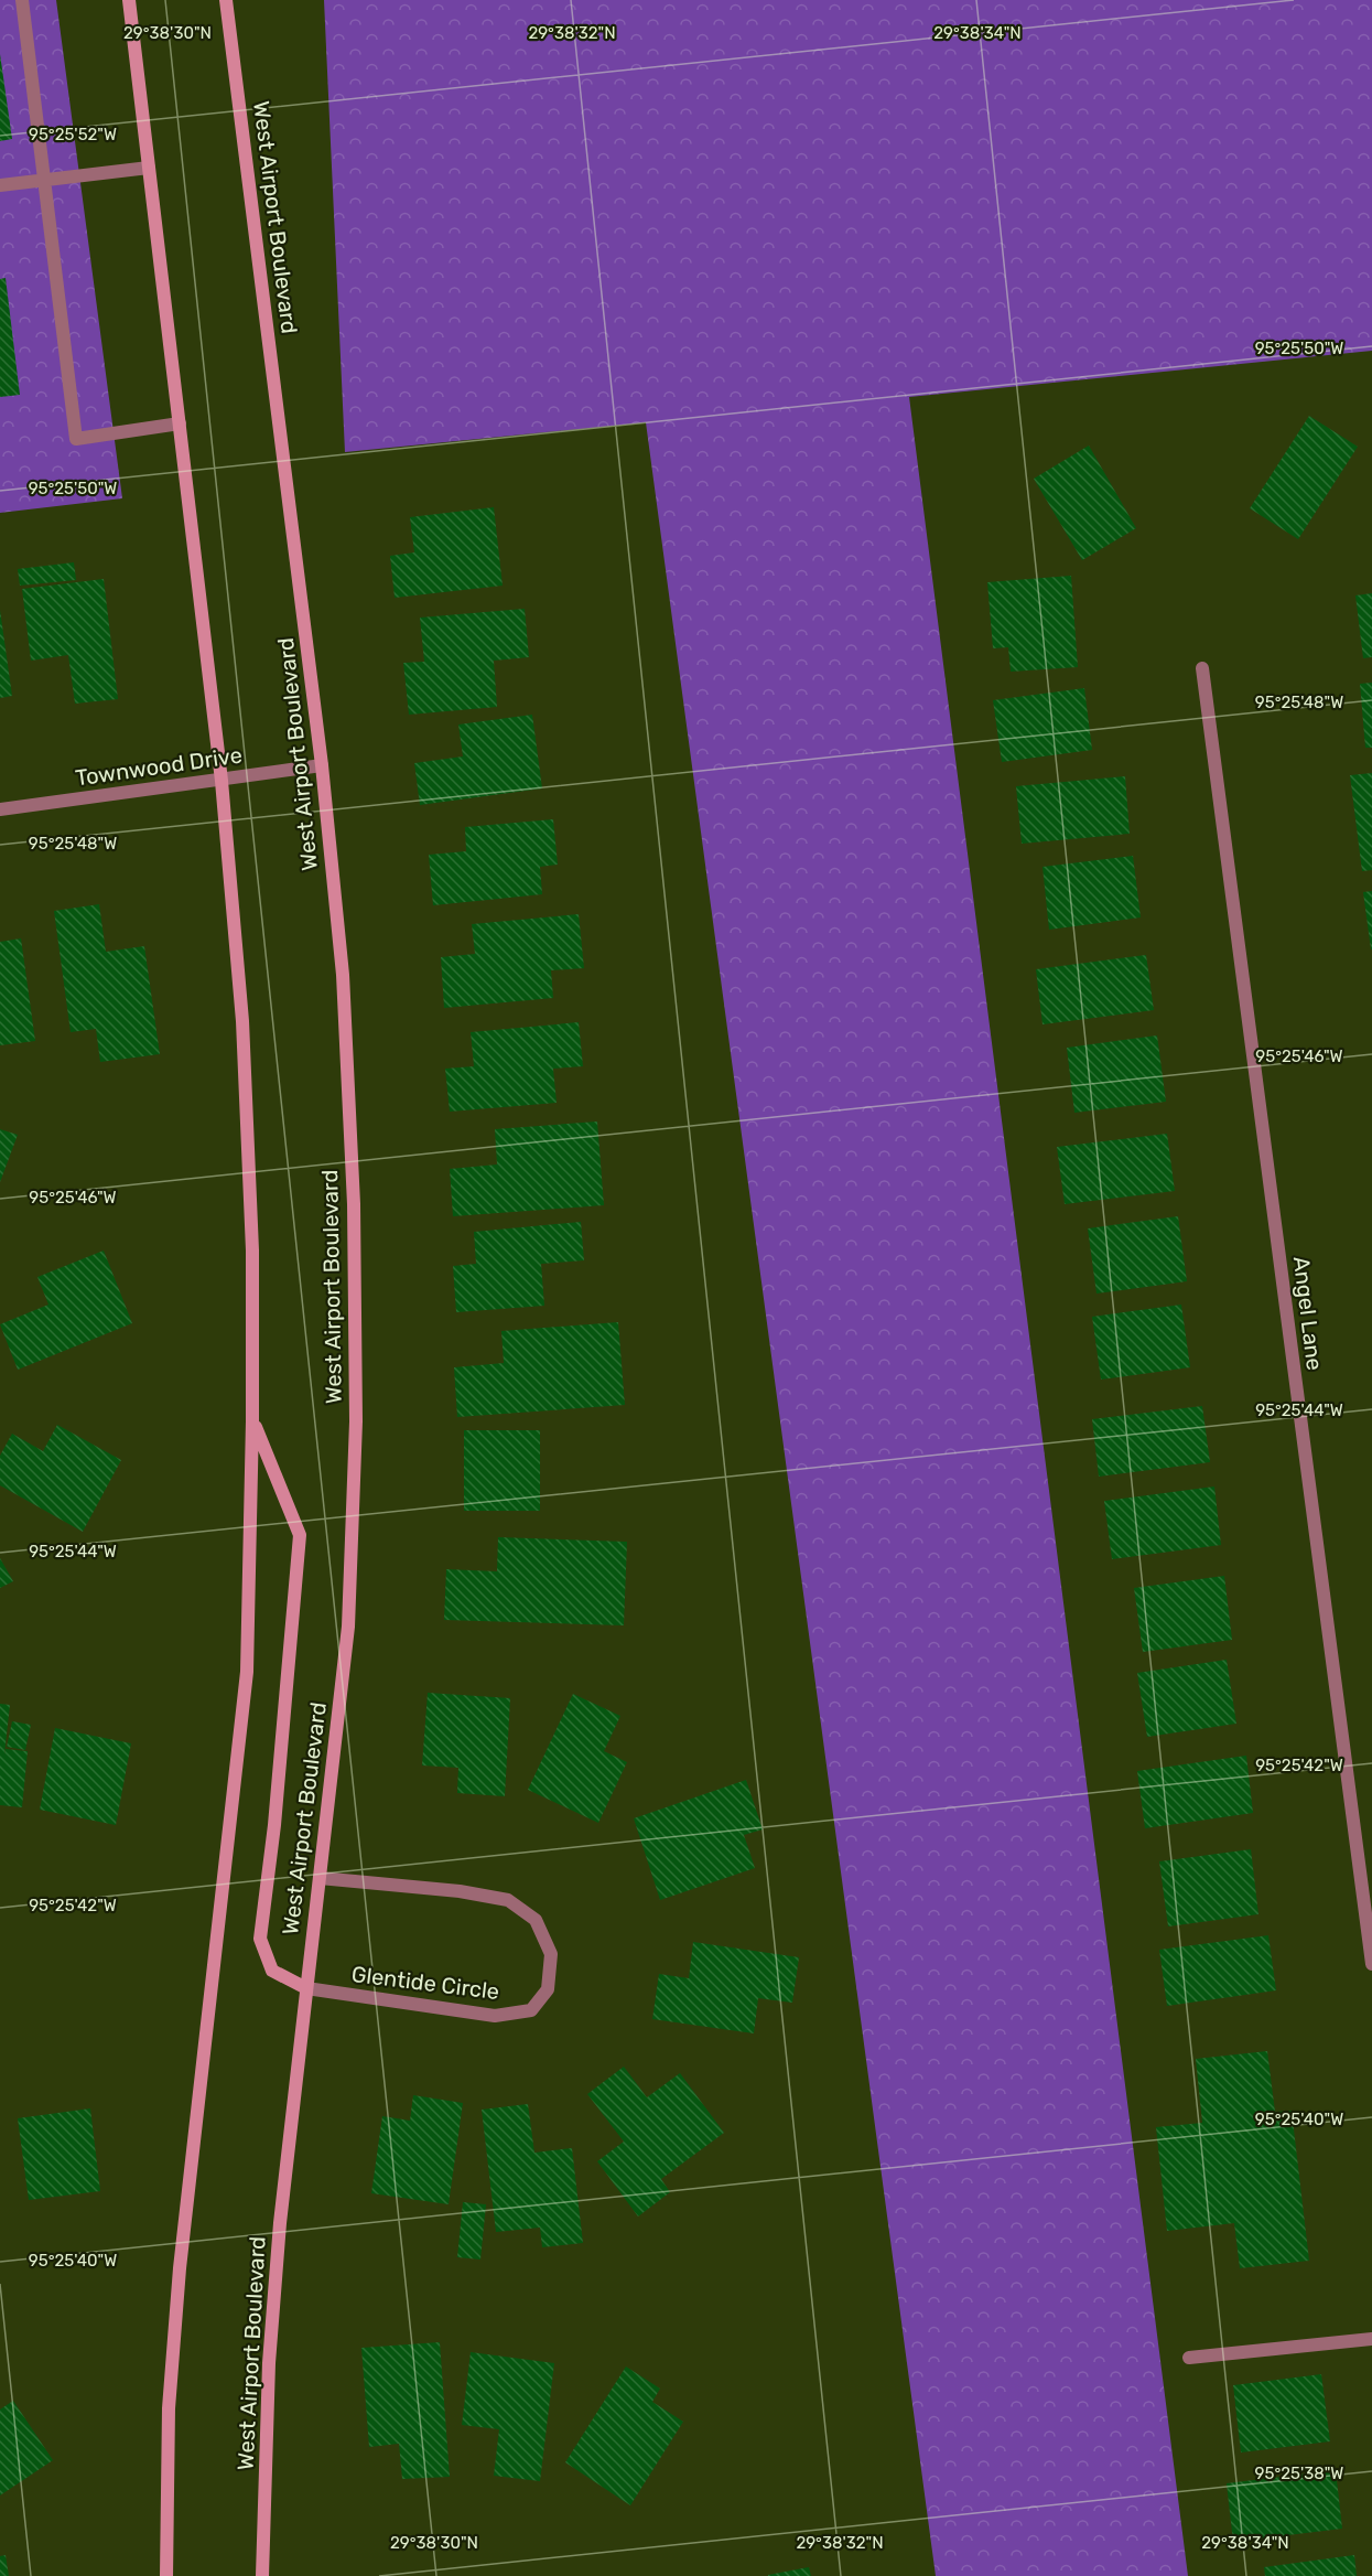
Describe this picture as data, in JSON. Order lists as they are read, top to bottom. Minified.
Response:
{"streets":{"main road":["West Airport Boulevard"],"street":["Townwood Drive","Angel Lane","Glentide Circle"]},"crossings":[["West Airport Boulevard","Townwood Drive"],["West Airport Boulevard","Glentide Circle"]],"coordinates":["29°38'30\"N","29°38'32\"N","29°38'34\"N","95°25'52\"W","95°25'50\"W","95°25'48\"W","95°25'46\"W","95°25'44\"W","95°25'42\"W","95°25'40\"W","95°25'38\"W"]}
